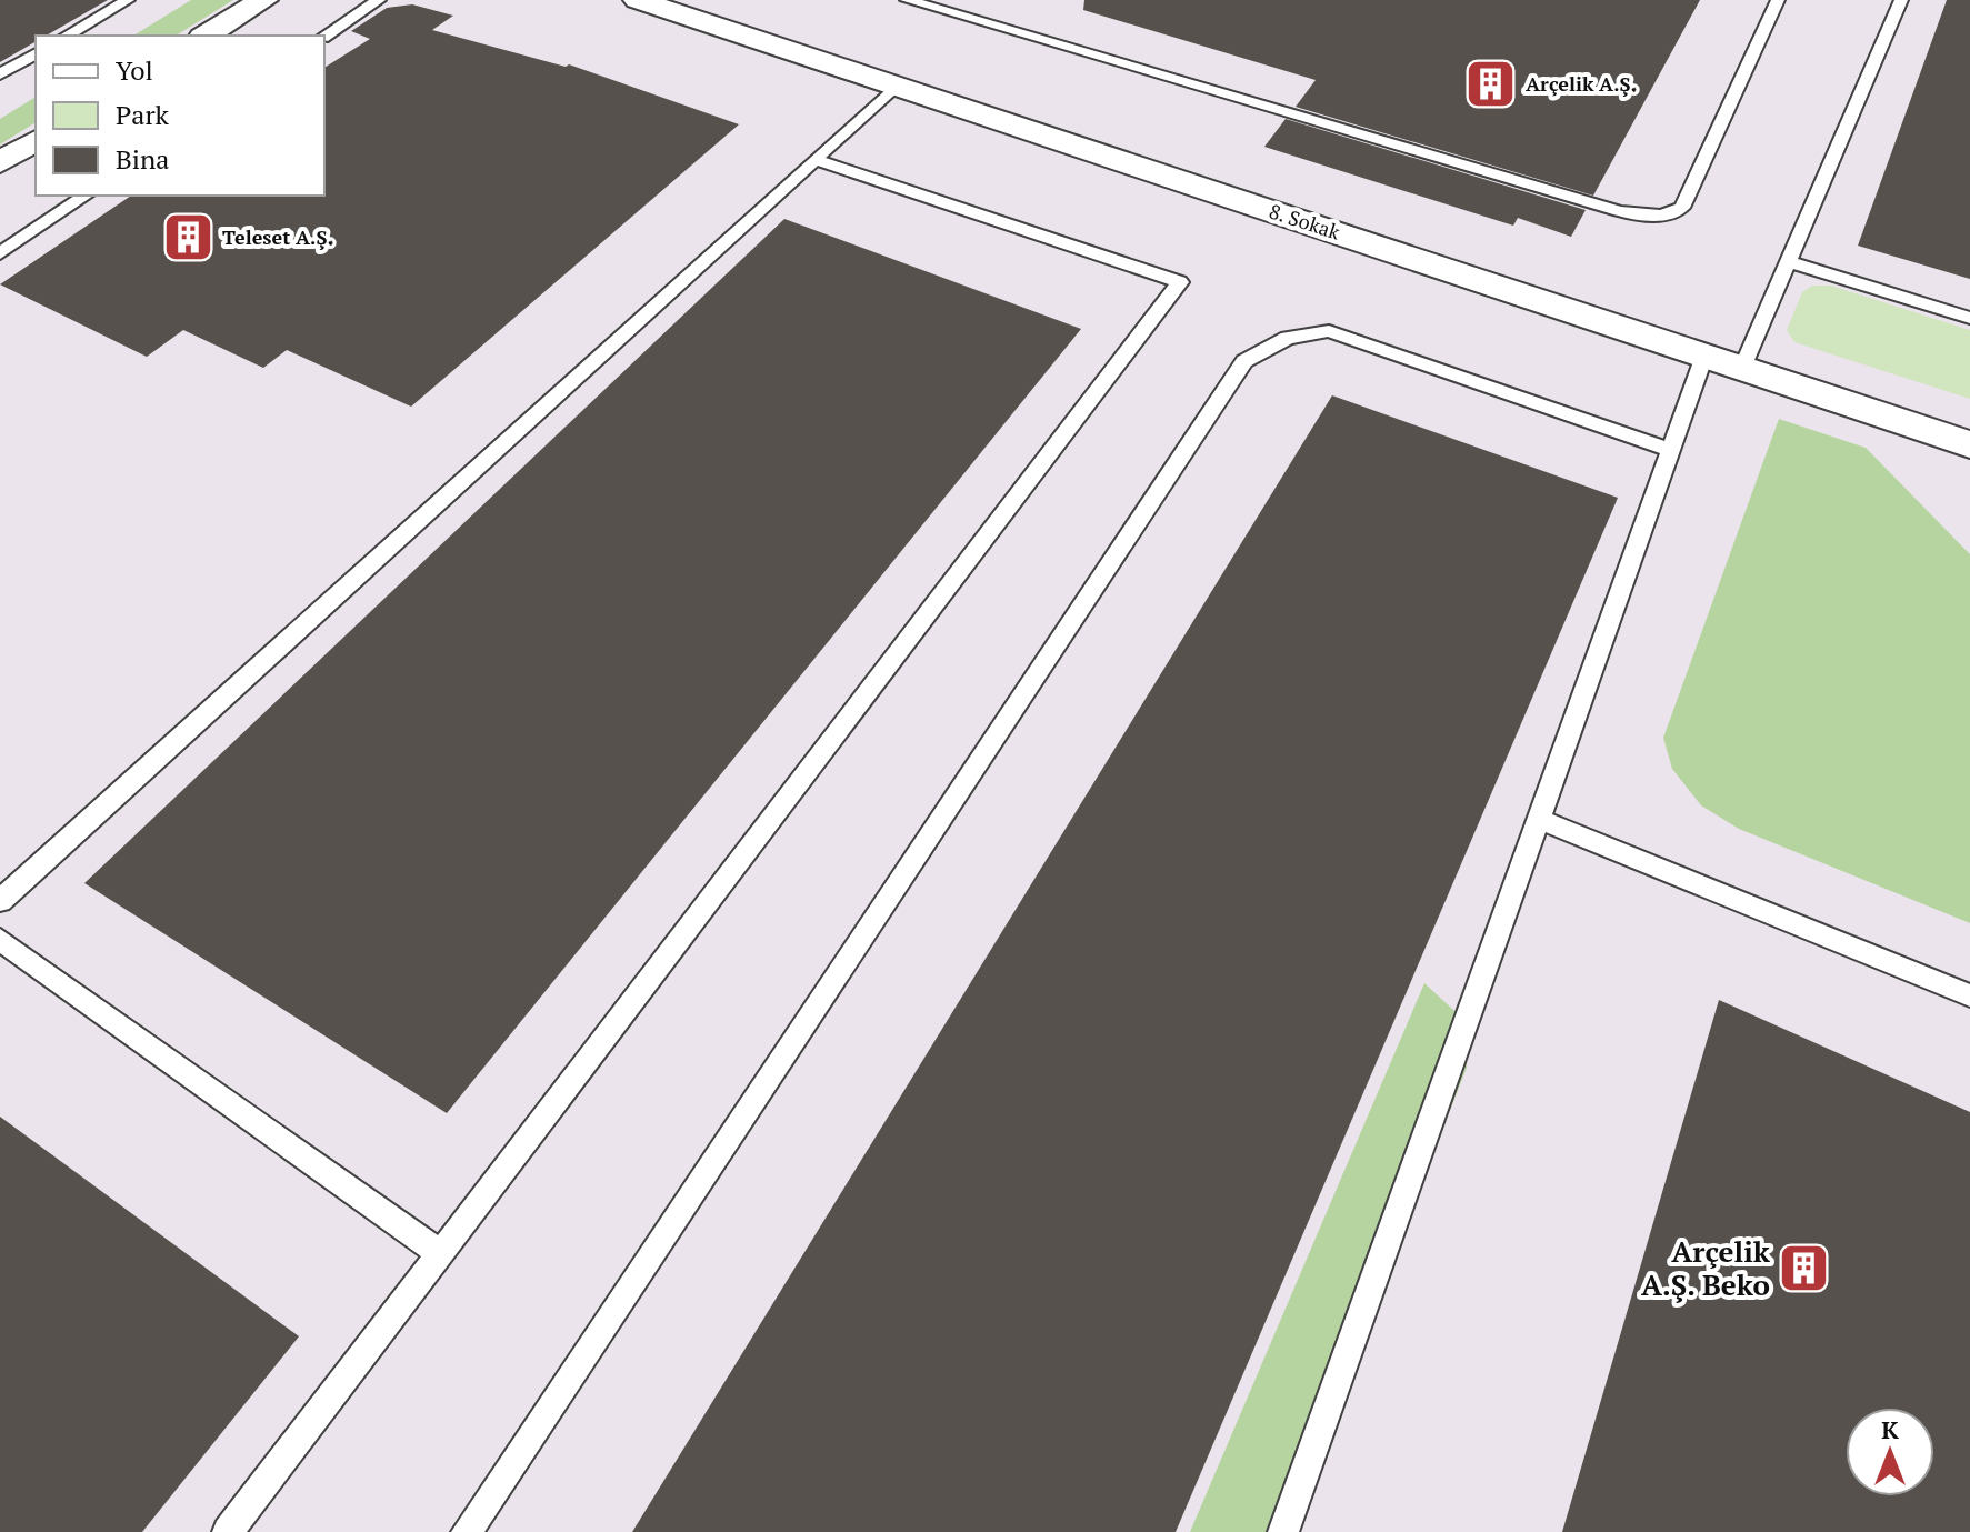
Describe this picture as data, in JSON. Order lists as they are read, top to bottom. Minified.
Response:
{"streets":{"street":["8. Sokak"]},"places":{"building":["Arçelik A.Ş.","Teleset A.Ş.","Arçelik A.Ş. Beko"]},"legend":["Yol","Park","Bina"],"north":"top"}
